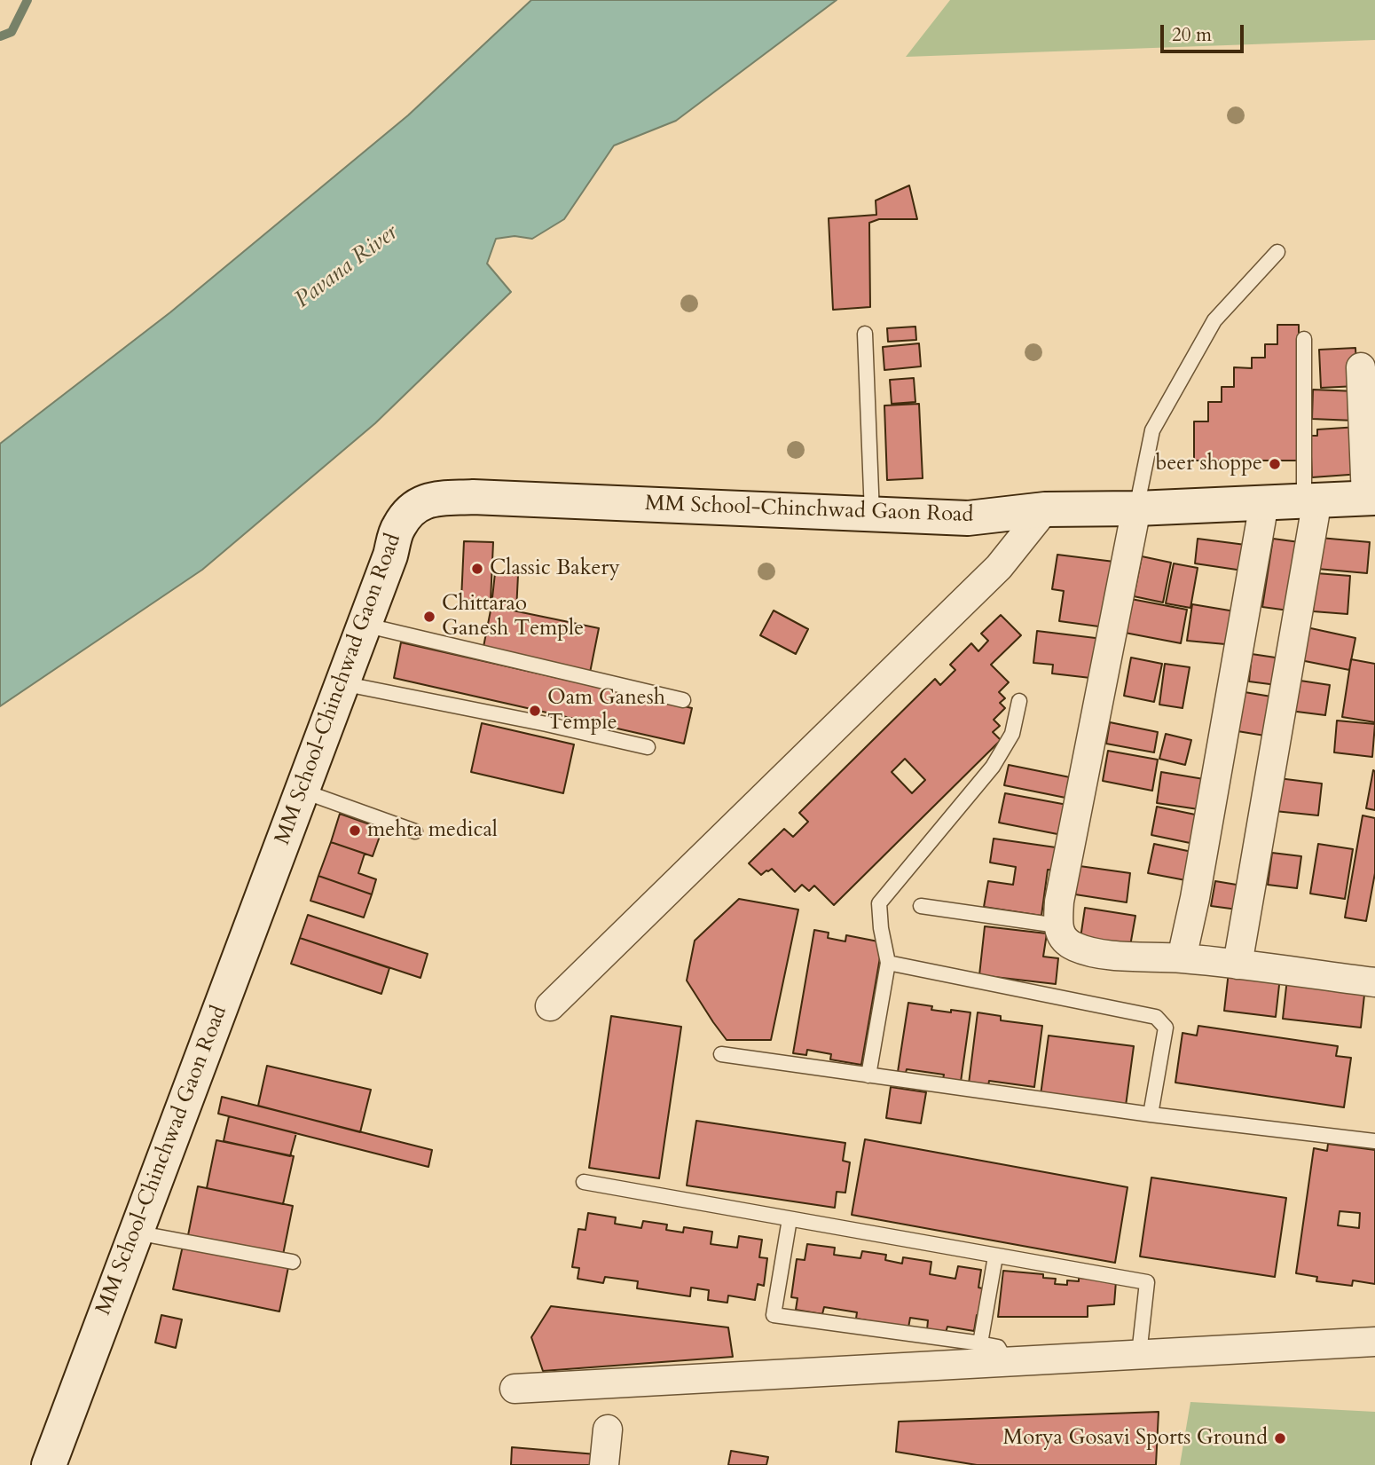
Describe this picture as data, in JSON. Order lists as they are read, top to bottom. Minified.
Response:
{"streets":{"main road":["MM School-Chinchwad Gaon Road"]},"water":["Pavana River"],"places":["beer shoppe","Classic Bakery","Chittarao Ganesh Temple","Oam Ganesh Temple","mehta medical","Morya Gosavi Sports Ground"],"scale_bar":"20 m"}
